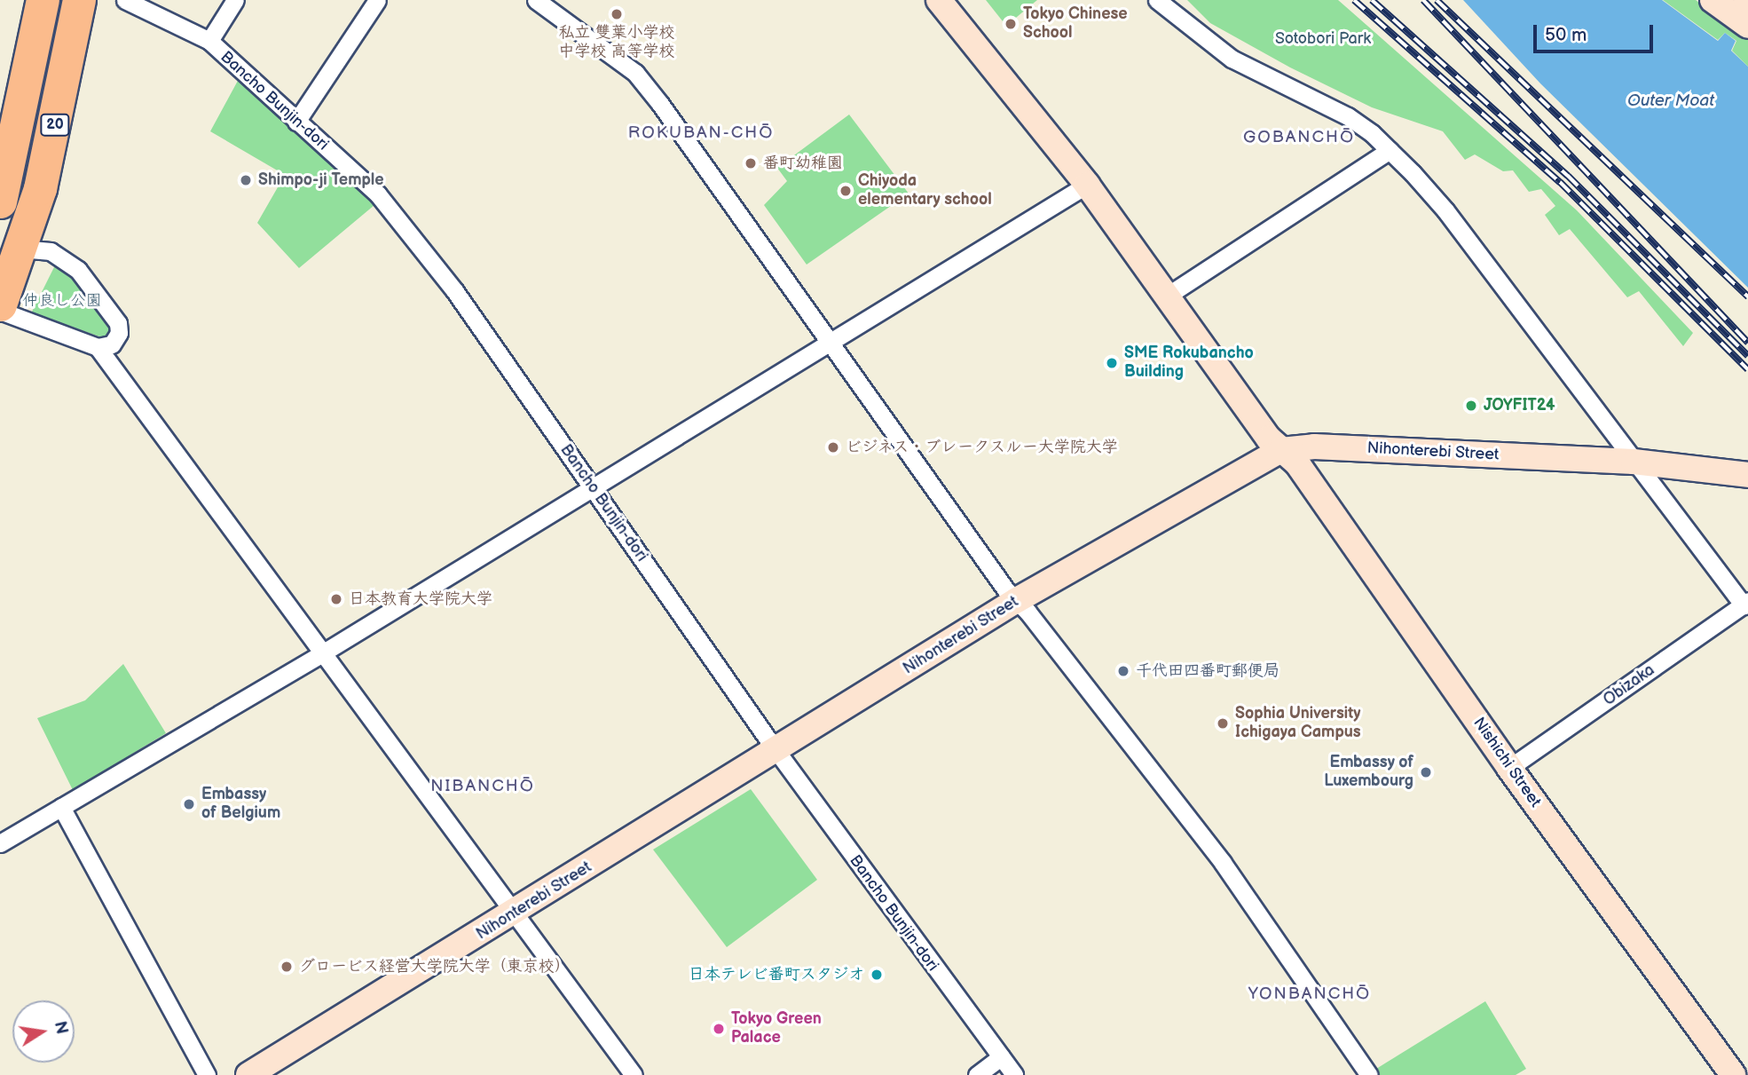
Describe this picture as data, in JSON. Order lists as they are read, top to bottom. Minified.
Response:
{"streets":{"highway":["20"],"street":["Bancho Bunjin-dori","Nihonterebi Street","Obizaka","Nishichi Street"]},"crossings":[["Bancho Bunjin-dori","Nihonterebi Street"],["Nihonterebi Street","Nishichi Street"],["Obizaka","Nishichi Street"]],"districts":["ROKUBAN-CHŌ","GOBANCHŌ","NIBANCHŌ","YONBANCHŌ"],"water":["Outer Moat"],"parks":["Sotobori Park","仲良し公園"],"places":["私立 雙葉小学校 中学校 高等学校","Tokyo Chinese School","番町幼稚園","Shimpo-ji Temple","Chiyoda elementary school","SME Rokubancho Building","JOYFIT24","ビジネス・ブレークスルー大学院大学","日本教育大学院大学","千代田四番町郵便局","Sophia University Ichigaya Campus","Embassy of Luxembourg","Embassy of Belgium","グロービス経営大学院大学（東京校）","日本テレビ番町スタジオ","Tokyo Green Palace"],"scale_bar":"50 m","north":"right"}
